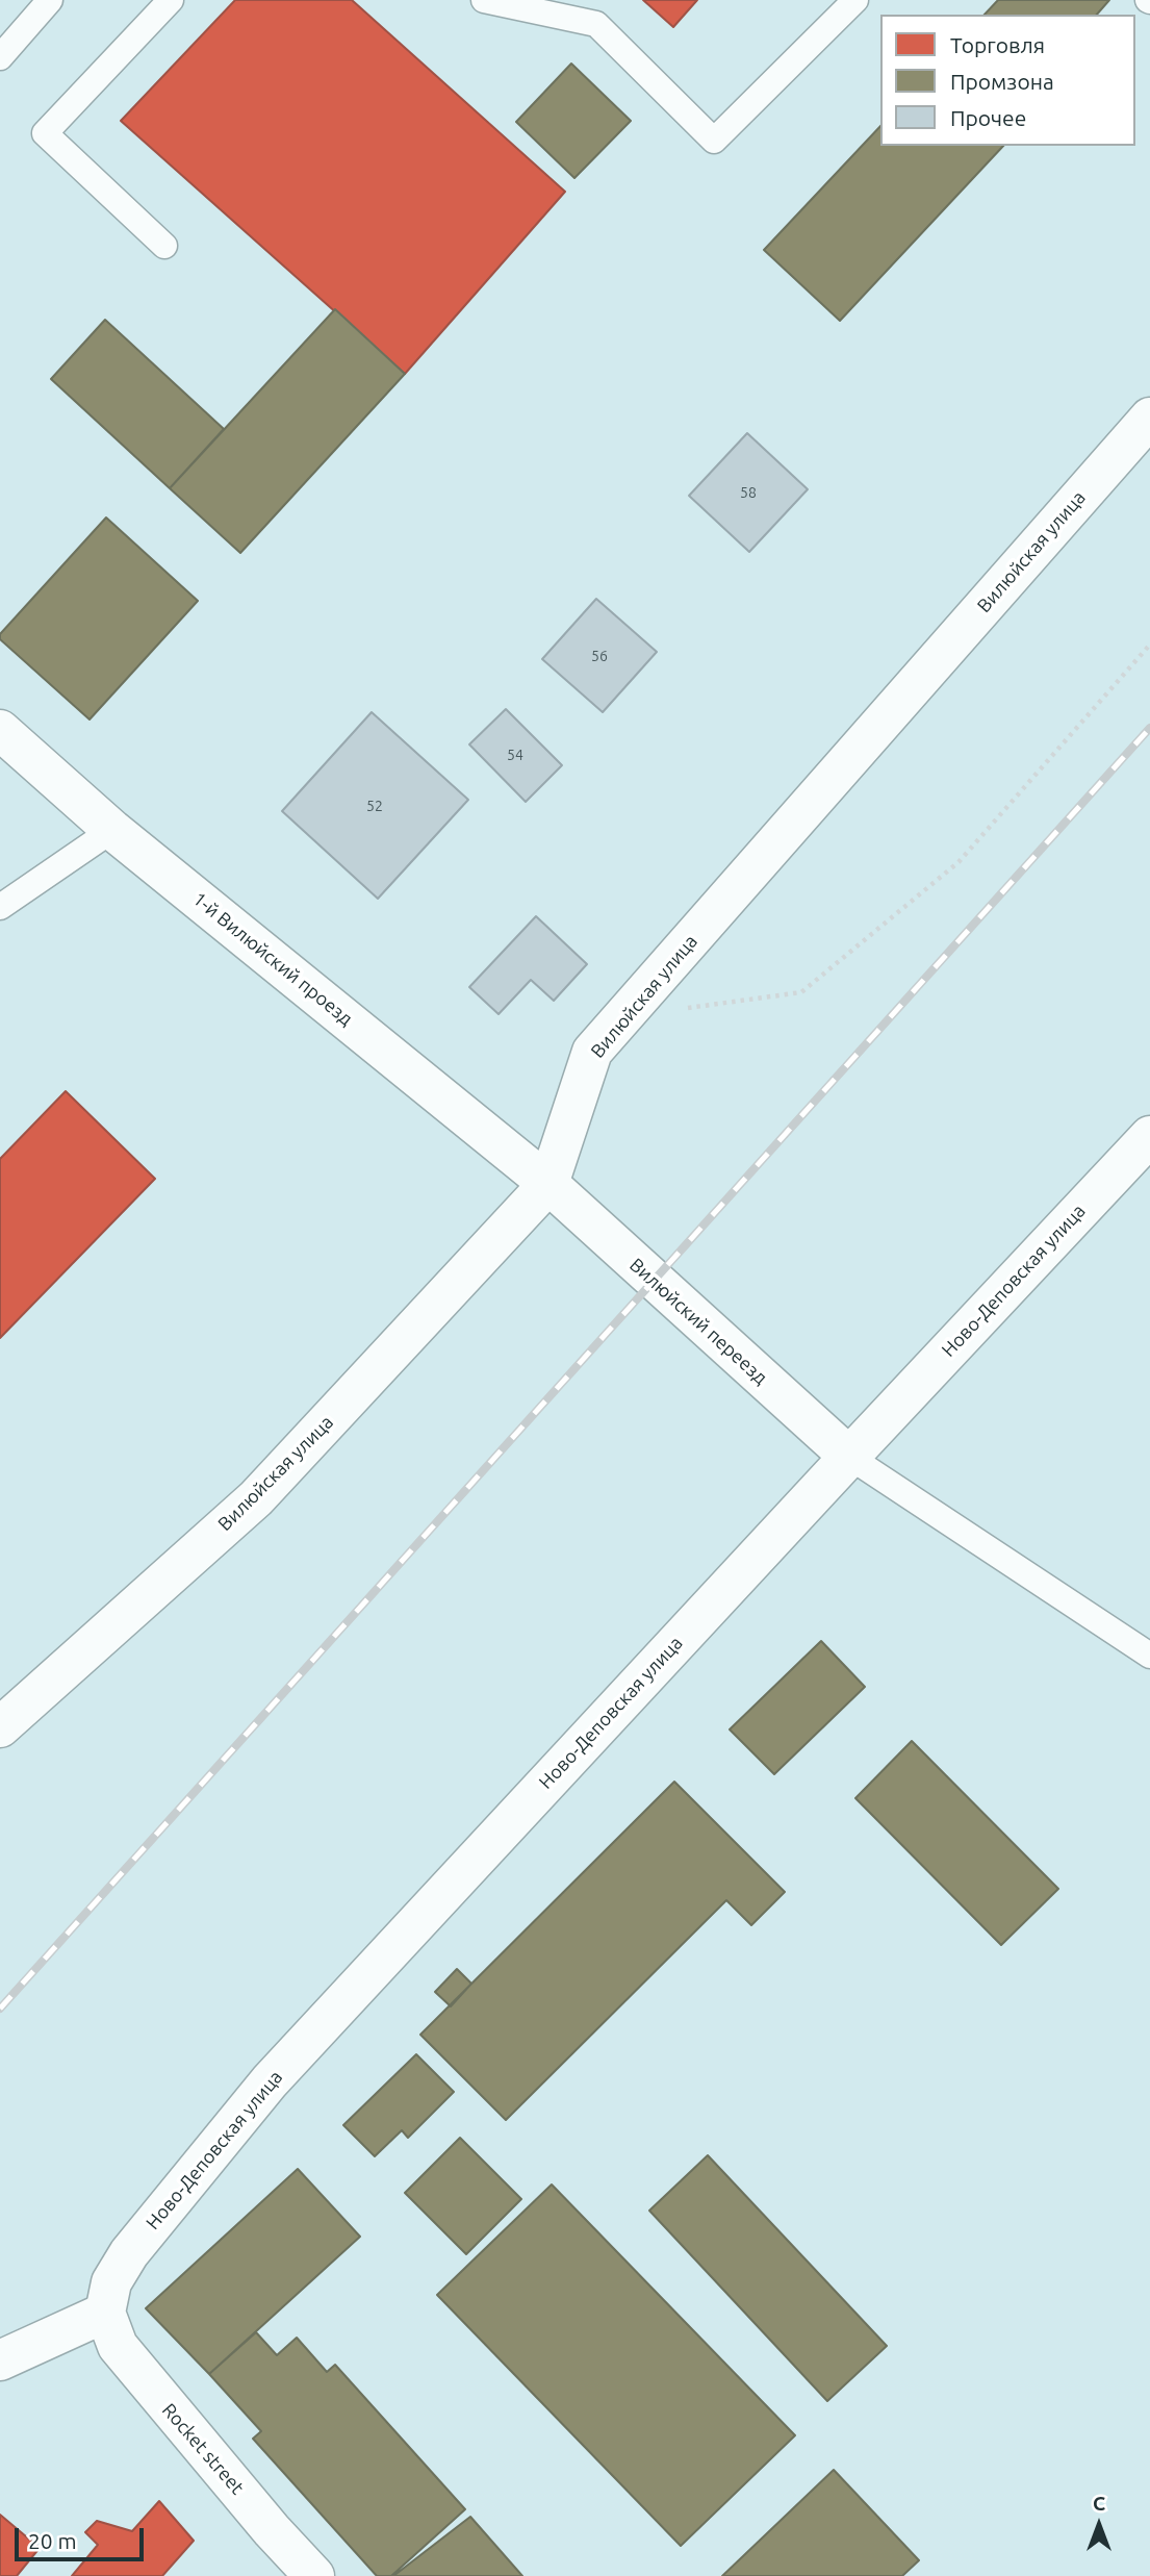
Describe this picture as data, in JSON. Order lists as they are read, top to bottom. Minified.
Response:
{"streets":{"street":["Вилюйская улица","1-й Вилюйский проезд","Ново-Деповская улица","Вилюйский переезд","Rocket street"]},"crossings":[["Вилюйская улица","1-й Вилюйский проезд"],["Вилюйская улица","Вилюйский переезд"],["1-й Вилюйский проезд","Вилюйский переезд"],["Ново-Деповская улица","Вилюйский переезд"],["Ново-Деповская улица","Rocket street"]],"house_numbers":["58","56","54","52"],"legend":["Торговля","Промзона","Прочее"],"scale_bar":"20 m","north":"top"}
